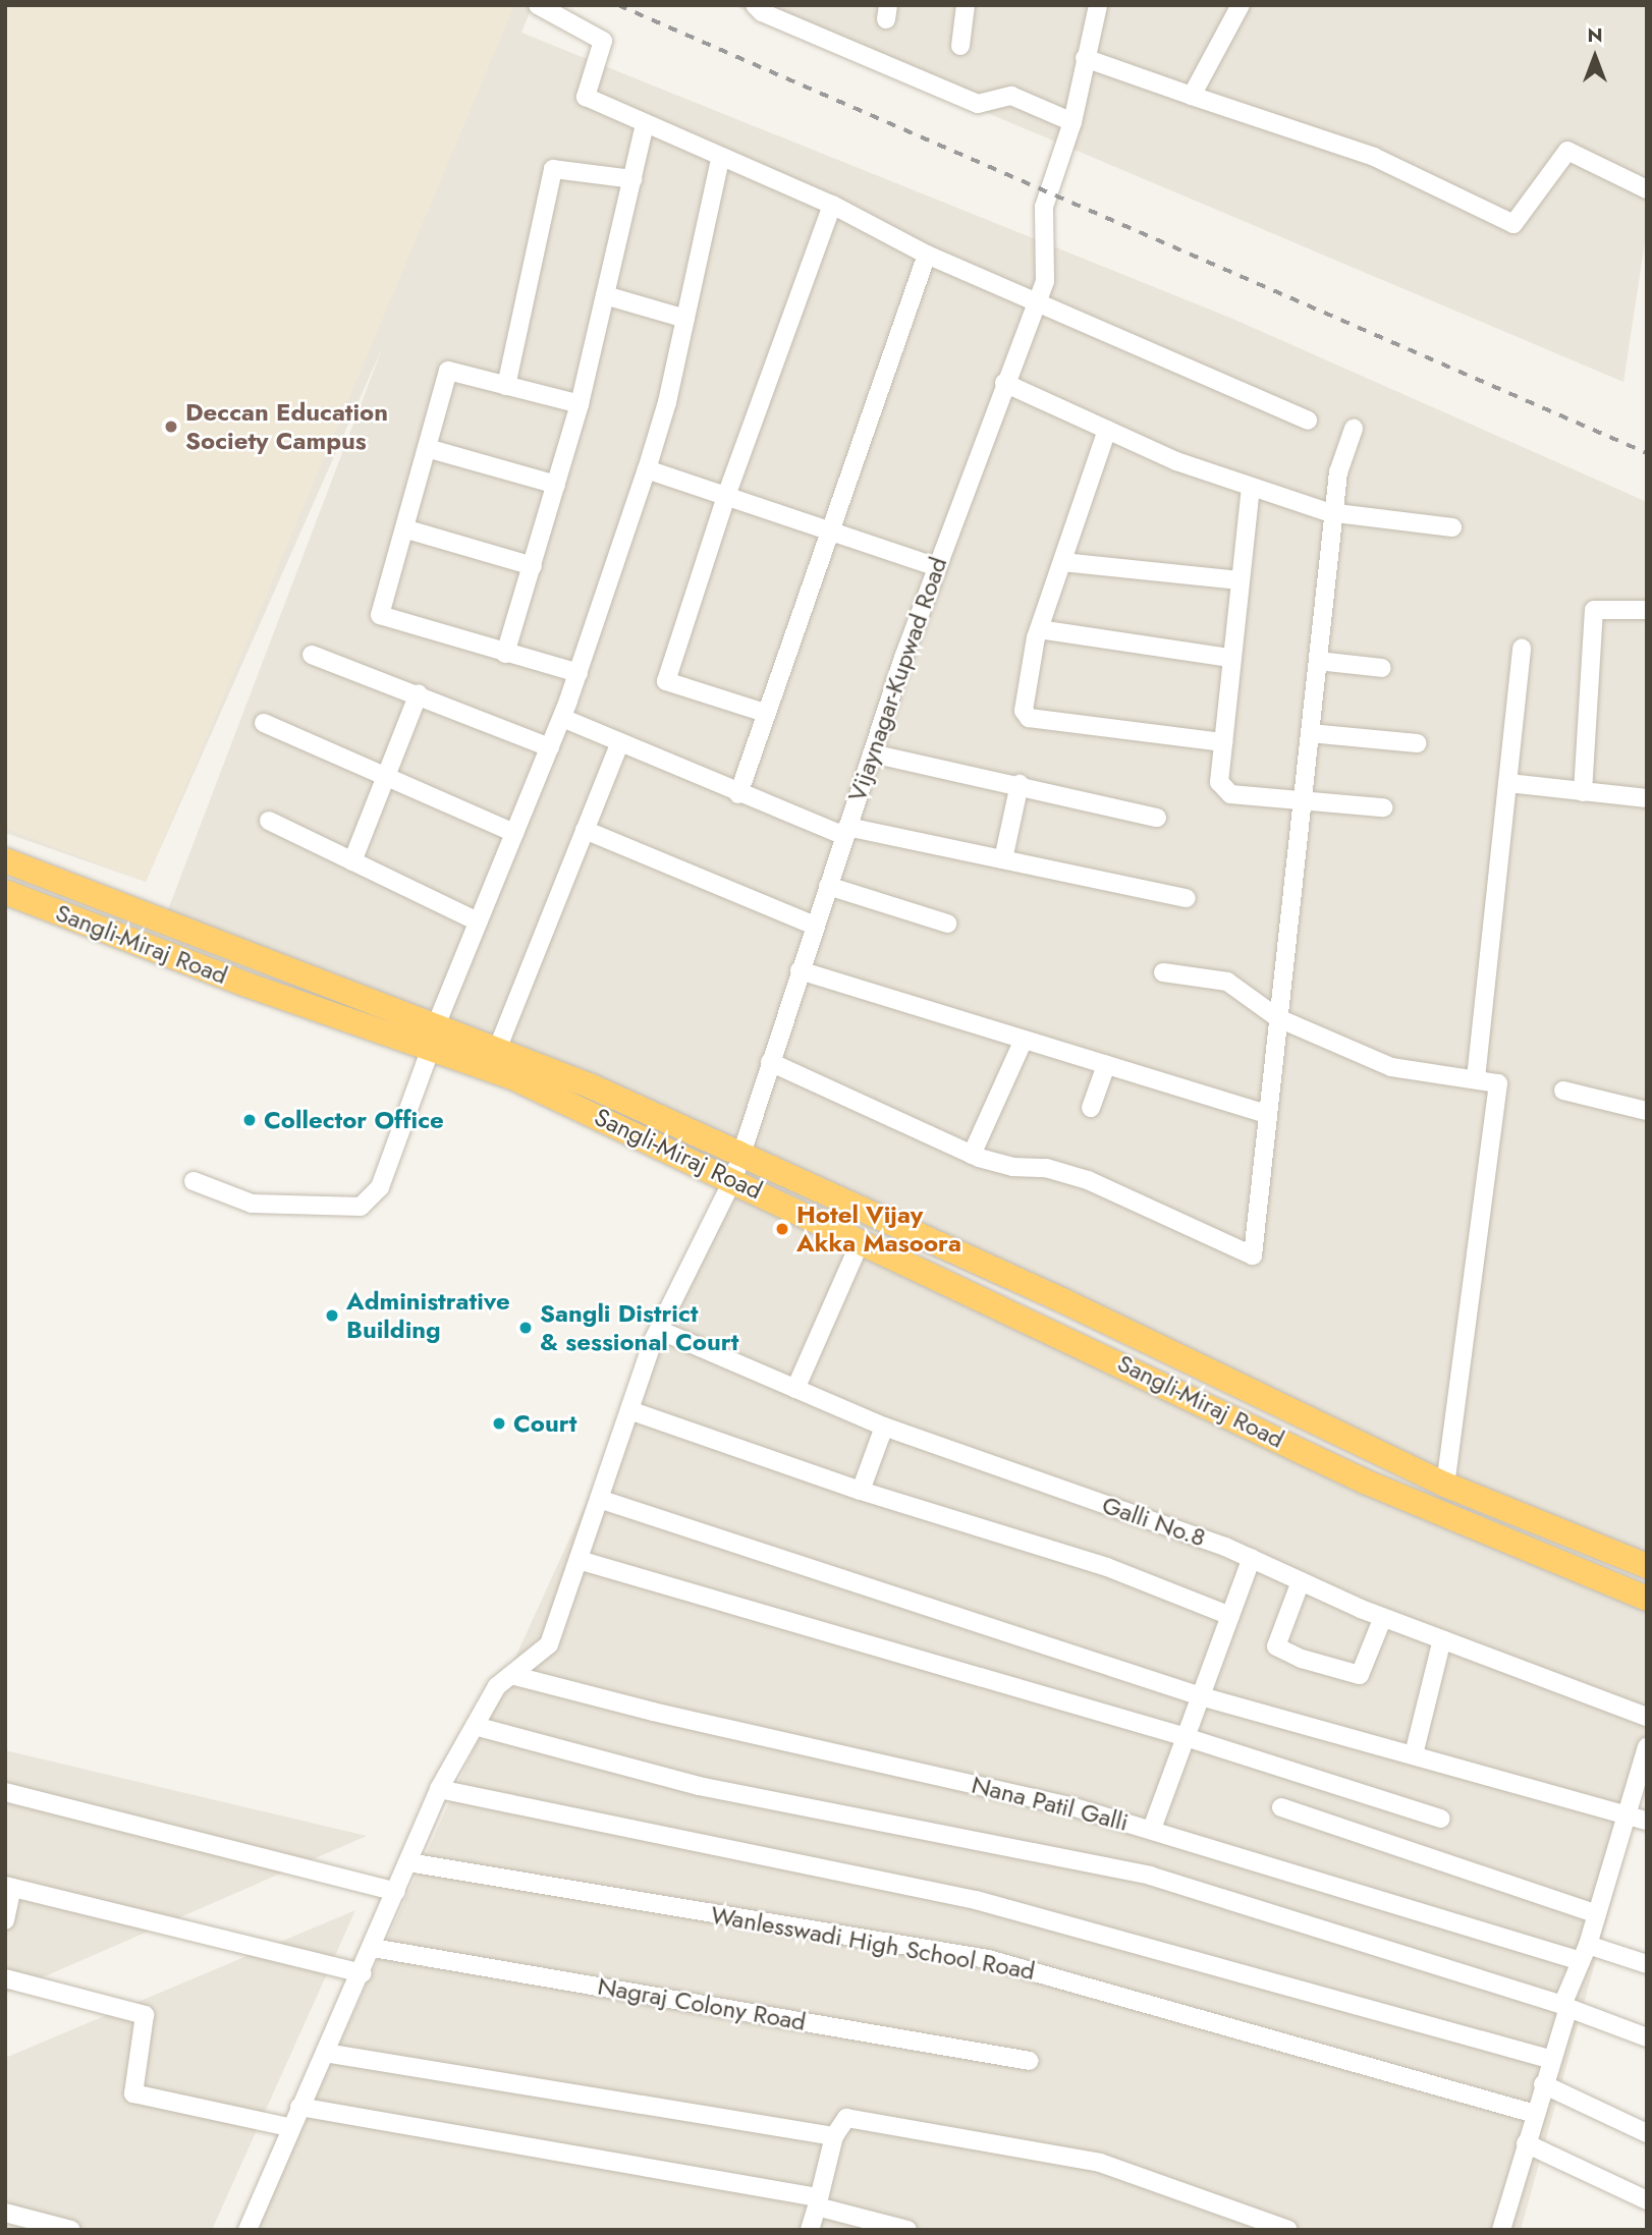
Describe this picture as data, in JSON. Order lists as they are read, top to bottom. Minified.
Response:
{"streets":{"highway":["Sangli-Miraj Road"],"street":["Vijaynagar-Kupwad Road","Galli No.8","Nana Patil Galli","Wanlesswadi High School Road","Nagraj Colony Road"]},"crossings":[["Vijaynagar-Kupwad Road","Sangli-Miraj Road"],["Vijaynagar-Kupwad Road","Galli No.8"],["Vijaynagar-Kupwad Road","Nana Patil Galli"],["Vijaynagar-Kupwad Road","Wanlesswadi High School Road"],["Vijaynagar-Kupwad Road","Nagraj Colony Road"]],"places":["Deccan Education Society Campus","Collector Office","Hotel Vijay Akka Masoora","Administrative Building","Sangli District & sessional Court","Court"],"north":"top"}
